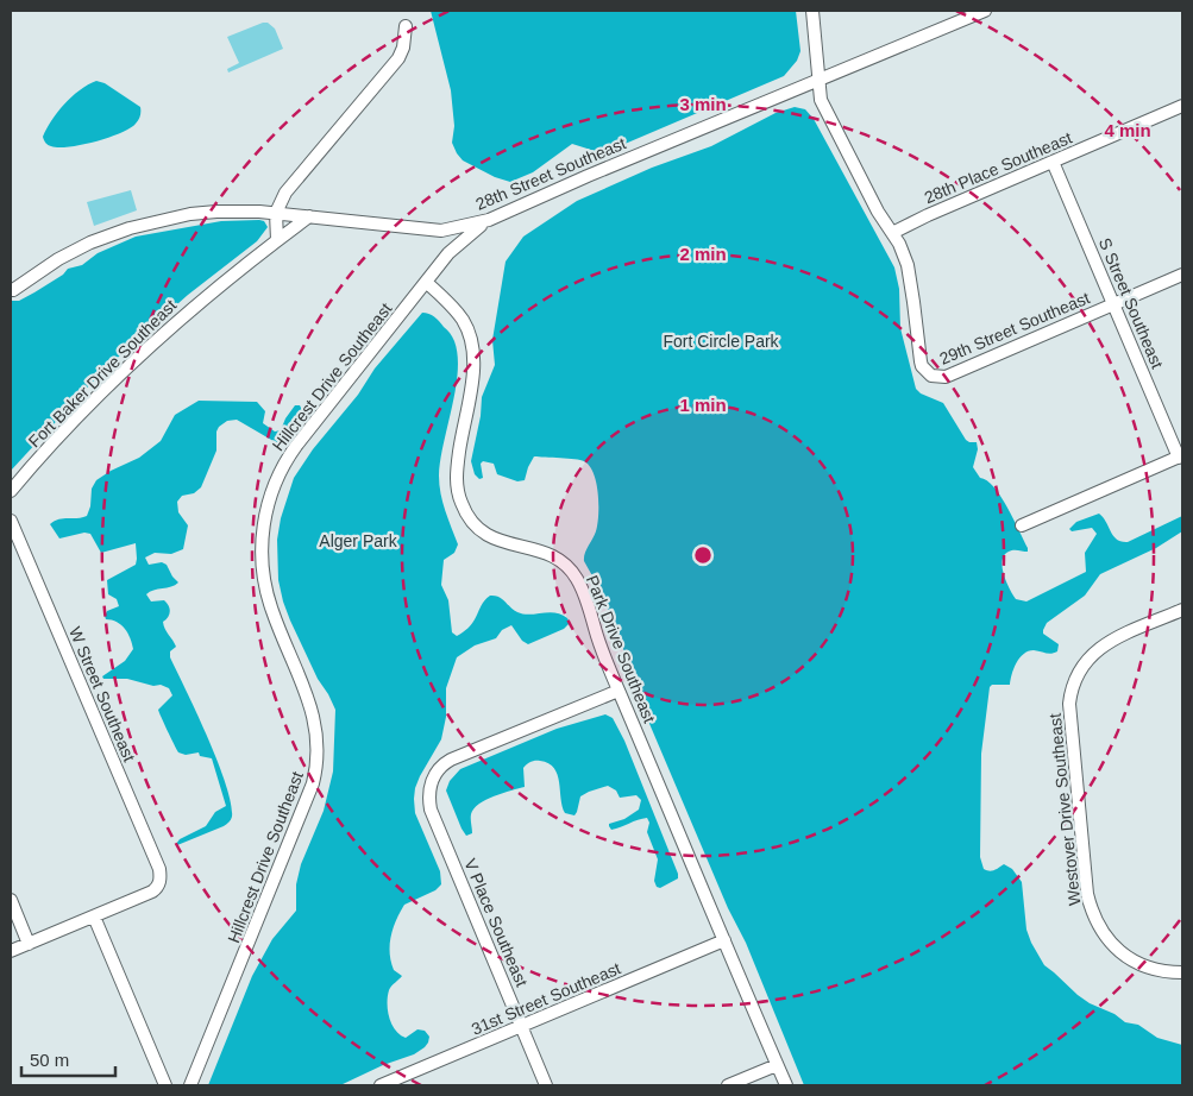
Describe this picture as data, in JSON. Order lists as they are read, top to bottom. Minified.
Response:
{"streets":{"street":["28th Place Southeast","28th Street Southeast","S Street Southeast","29th Street Southeast","Fort Baker Drive Southeast","Hillcrest Drive Southeast","Park Drive Southeast","W Street Southeast","Westover Drive Southeast","V Place Southeast","31st Street Southeast"]},"crossings":[["28th Place Southeast","S Street Southeast"],["28th Place Southeast","29th Street Southeast"],["28th Street Southeast","Fort Baker Drive Southeast"],["28th Street Southeast","Hillcrest Drive Southeast"],["S Street Southeast","29th Street Southeast"],["Hillcrest Drive Southeast","Park Drive Southeast"],["Park Drive Southeast","V Place Southeast"],["Park Drive Southeast","31st Street Southeast"],["V Place Southeast","31st Street Southeast"]],"parks":["Fort Circle Park","Alger Park"],"scale_bar":"50 m","rings":["3 min","4 min","2 min","1 min"]}
